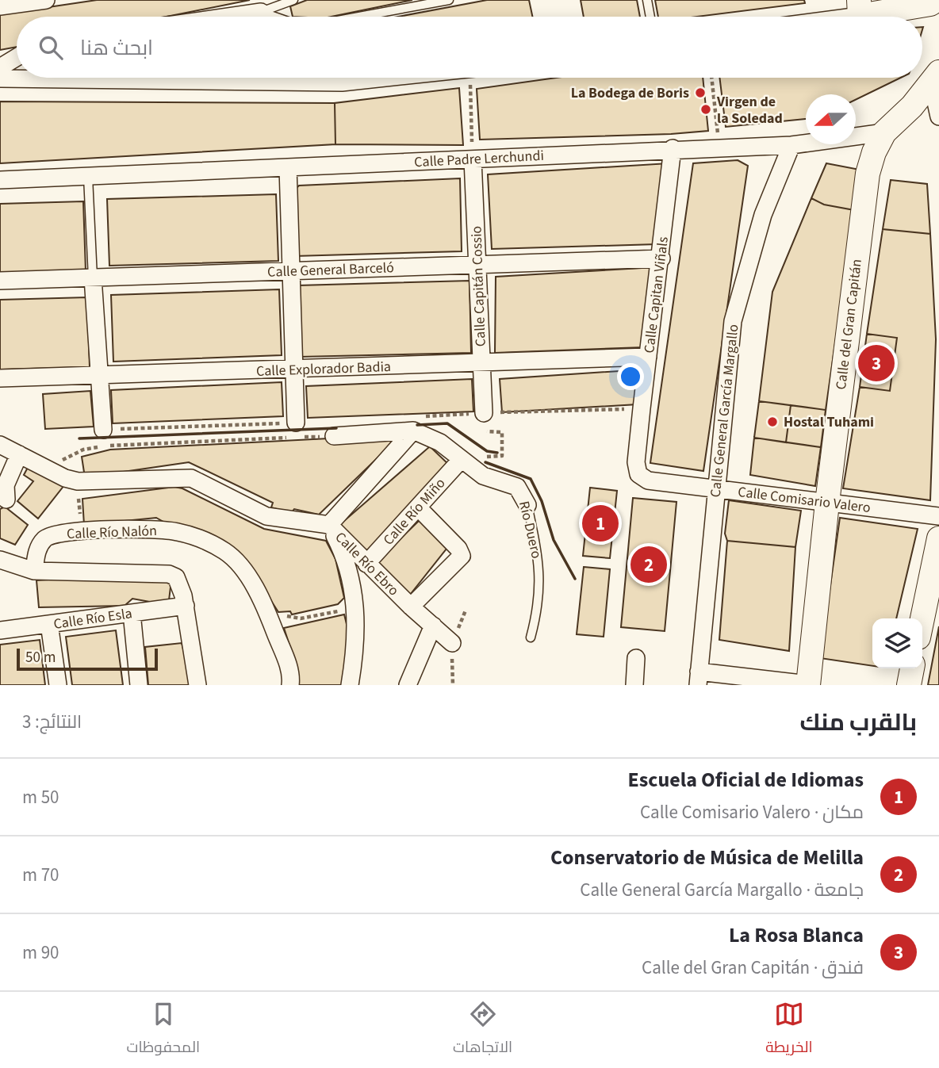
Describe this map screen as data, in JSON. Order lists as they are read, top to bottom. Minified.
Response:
{"streets":{"main road":["Calle del Gran Capitán"],"street":["Calle Padre Lerchundi","Calle General Barceló","Calle Capitán Cossio","Calle Capitan Viñals","Calle Explorador Badia","Calle General García Margallo","Calle Comisario Valero","Calle Río Miño","Río Duero","Calle Río Nalón","Calle Río Ebro","Calle Río Esla"]},"crossings":[["Calle Padre Lerchundi","Calle Capitán Cossio"],["Calle Padre Lerchundi","Calle Capitan Viñals"],["Calle Padre Lerchundi","Calle del Gran Capitán"],["Calle Padre Lerchundi","Calle General García Margallo"],["Calle General Barceló","Calle Capitán Cossio"],["Calle General Barceló","Calle Capitan Viñals"],["Calle Capitán Cossio","Calle Explorador Badia"],["Calle Capitan Viñals","Calle Explorador Badia"],["Calle Capitan Viñals","Calle Comisario Valero"],["Calle del Gran Capitán","Calle Comisario Valero"],["Calle General García Margallo","Calle Comisario Valero"],["Calle Río Miño","Río Duero"],["Calle Río Miño","Calle Río Ebro"]],"places":["La Bodega de Boris","Virgen de la Soledad","Hostal Tuhami"],"scale_bar":"50 m","north":"left","page":{"search":"ابحث هنا","pins":["3","1","2"],"scale":"50 m","heading":["بالقرب منك","النتائج: 3"],"list":[{"mark":"1","name":"Escuela Oficial de Idiomas","note":"مكان · Calle Comisario Valero","value":"50 m"},{"mark":"2","name":"Conservatorio de Música de Melilla","note":"جامعة · Calle General García Margallo","value":"70 m"},{"mark":"3","name":"La Rosa Blanca","note":"فندق · Calle del Gran Capitán","value":"90 m"}],"nav":["الخريطة","الاتجاهات","المحفوظات"]}}
